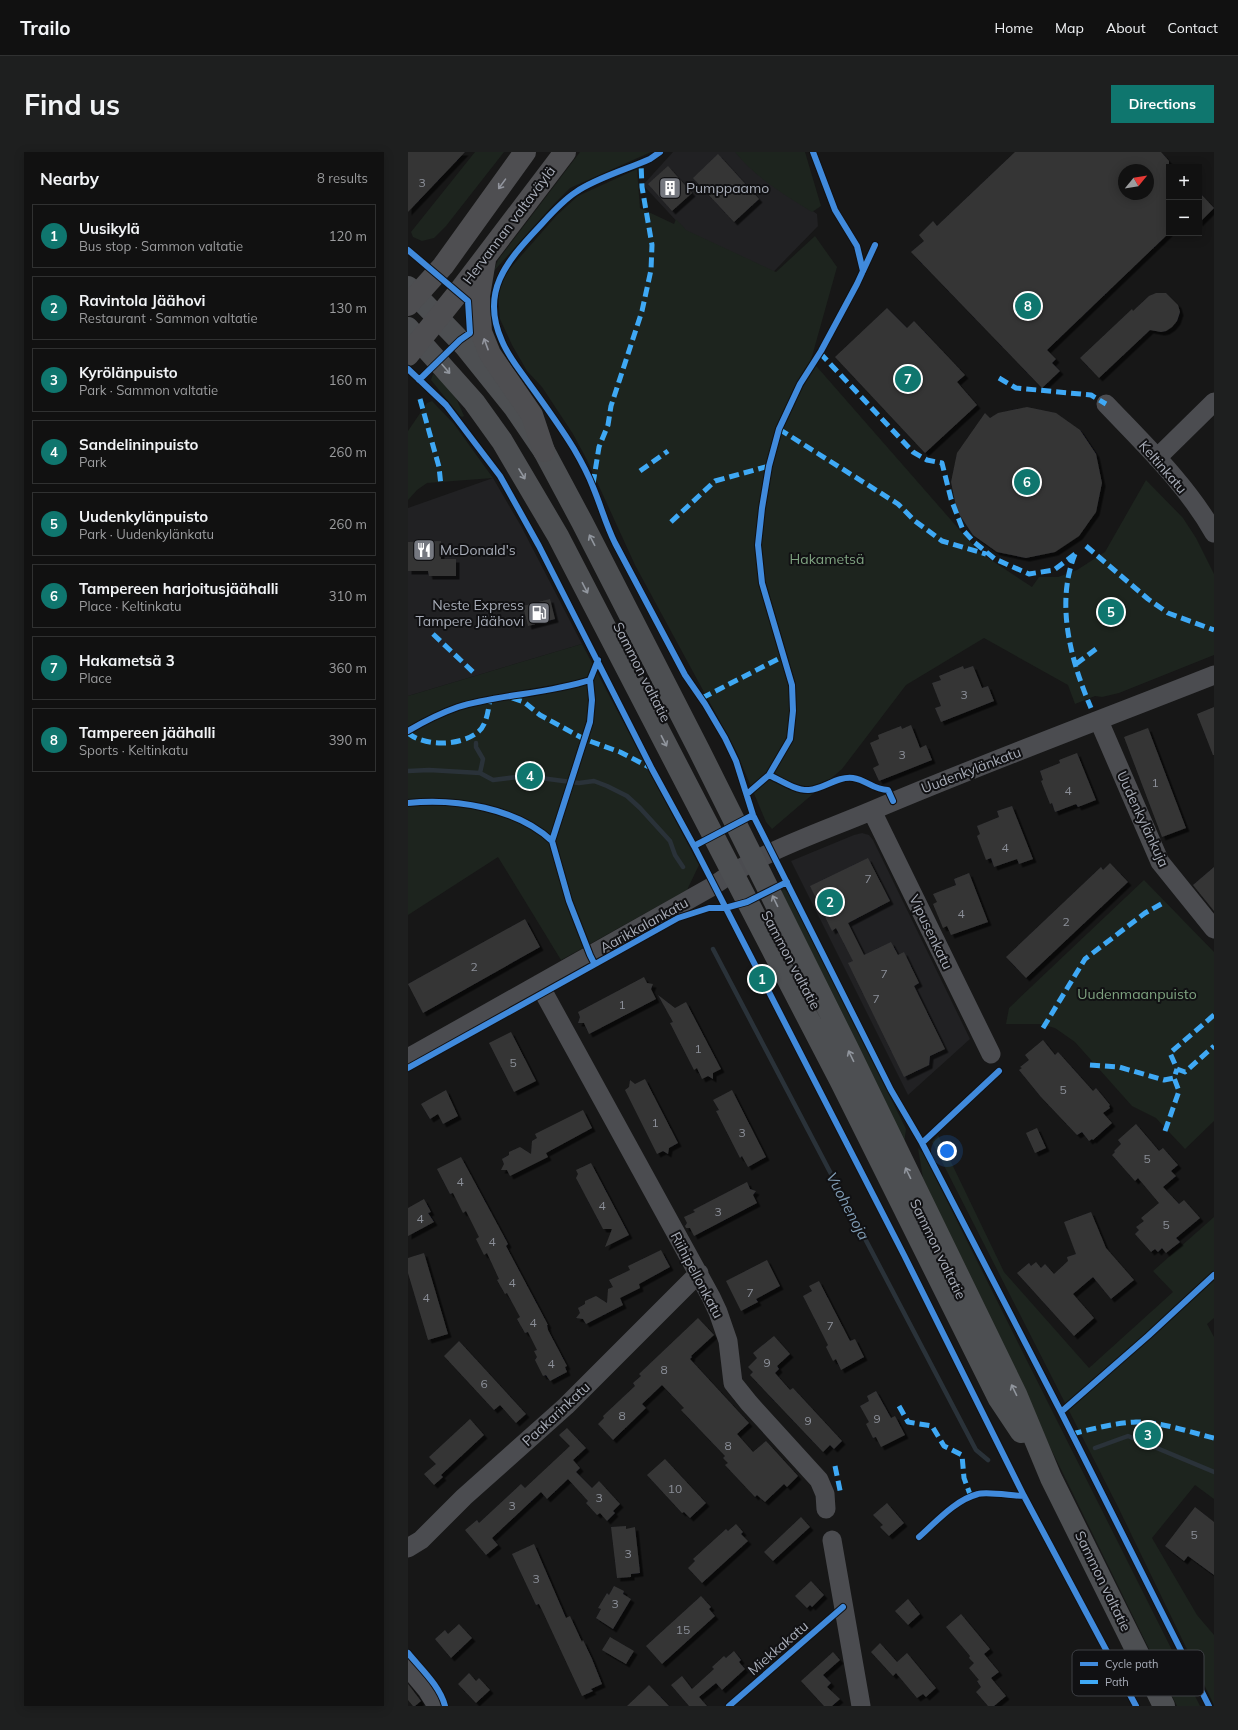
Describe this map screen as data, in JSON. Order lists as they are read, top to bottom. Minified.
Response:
{"streets":{"highway":["Hervannan valtaväylä"],"main road":["Sammon valtatie"],"street":["Keltinkatu","Uudenkylänkatu","Uudenkylänkuja","Aarikkalankatu","Vipusenkatu","Riihipellonkatu","Paakarinkatu"],"cycle path":["Miekkakatu"]},"crossings":[["Hervannan valtaväylä","Sammon valtatie"],["Sammon valtatie","Uudenkylänkatu"],["Sammon valtatie","Aarikkalankatu"],["Uudenkylänkatu","Uudenkylänkuja"],["Uudenkylänkatu","Aarikkalankatu"],["Uudenkylänkatu","Vipusenkatu"],["Aarikkalankatu","Riihipellonkatu"],["Riihipellonkatu","Paakarinkatu"]],"water":["Vuohenoja"],"parks":["Hakametsä","Uudenmaanpuisto"],"places":{"building":["Pumppaamo"],"restaurant":["McDonald's"],"fuel station":["Neste Express Tampere Jäähovi"]},"house_numbers":["3","3","3","1","4","4","7","4","2","2","7","7","1","1","5","5","1","3","5","4","4","3","4","5","4","4","7","4","4","7","9","4","8","6","8","9","9","8","10","3","3","5","3","3","3","15"],"legend":["Cycle path","Path"],"north":"top right","page":{"header":"Trailo","nav":["Home","Map","About","Contact"],"buttons":"Directions","title":"Find us","heading":["Nearby","8 results"],"map_buttons":["+","−"],"list":[{"mark":"1","name":"Uusikylä","note":"Bus stop · Sammon valtatie","value":"120 m"},{"mark":"2","name":"Ravintola Jäähovi","note":"Restaurant · Sammon valtatie","value":"130 m"},{"mark":"3","name":"Kyrölänpuisto","note":"Park · Sammon valtatie","value":"160 m"},{"mark":"4","name":"Sandelininpuisto","note":"Park","value":"260 m"},{"mark":"5","name":"Uudenkylänpuisto","note":"Park · Uudenkylänkatu","value":"260 m"},{"mark":"6","name":"Tampereen harjoitusjäähalli","note":"Place · Keltinkatu","value":"310 m"},{"mark":"7","name":"Hakametsä 3","note":"Place","value":"360 m"},{"mark":"8","name":"Tampereen jäähalli","note":"Sports · Keltinkatu","value":"390 m"}],"pins":["8","7","6","5","4","2","1","3"]}}
